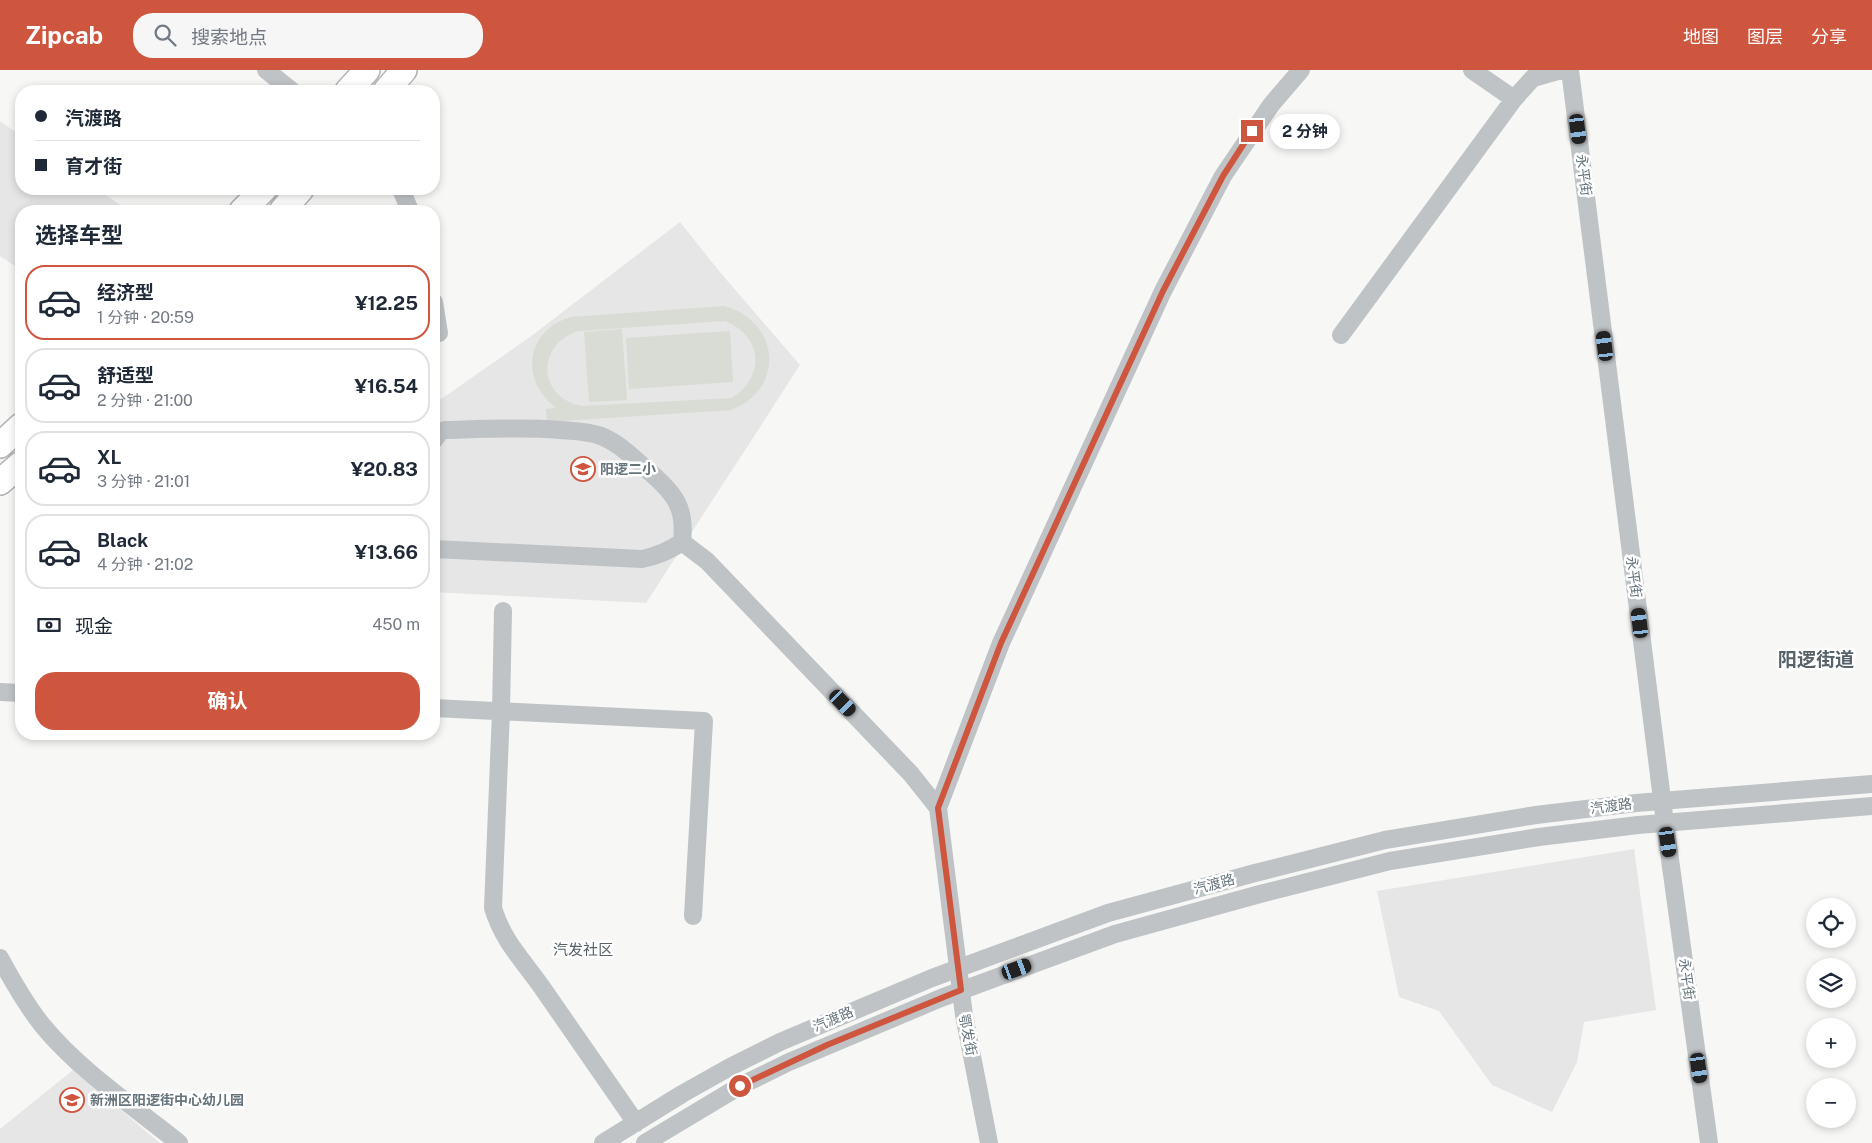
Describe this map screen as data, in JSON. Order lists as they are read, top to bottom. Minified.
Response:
{"streets":{"street":["永平街","汽渡路","鄂发街"]},"crossings":[["永平街","汽渡路"],["汽渡路","鄂发街"]],"districts":["阳逻街道","汽发社区"],"places":{"school or university":["阳逻二小","新洲区阳逻街中心幼儿园"]},"page":{"header":"Zipcab","search":"搜索地点","nav":["地图","图层","分享"],"banner":["汽渡路","育才街"],"bubble":"2 分钟","heading":"选择车型","list":[{"name":"经济型","note":"1 分钟 · 20:59","value":"¥12.25"},{"name":"舒适型","note":"2 分钟 · 21:00","value":"¥16.54"},{"name":"XL","note":"3 分钟 · 21:01","value":"¥20.83"},{"name":"Black","note":"4 分钟 · 21:02","value":"¥13.66"}],"pay":["现金","450 m"],"buttons":"确认","map_buttons":["+","−"]}}
